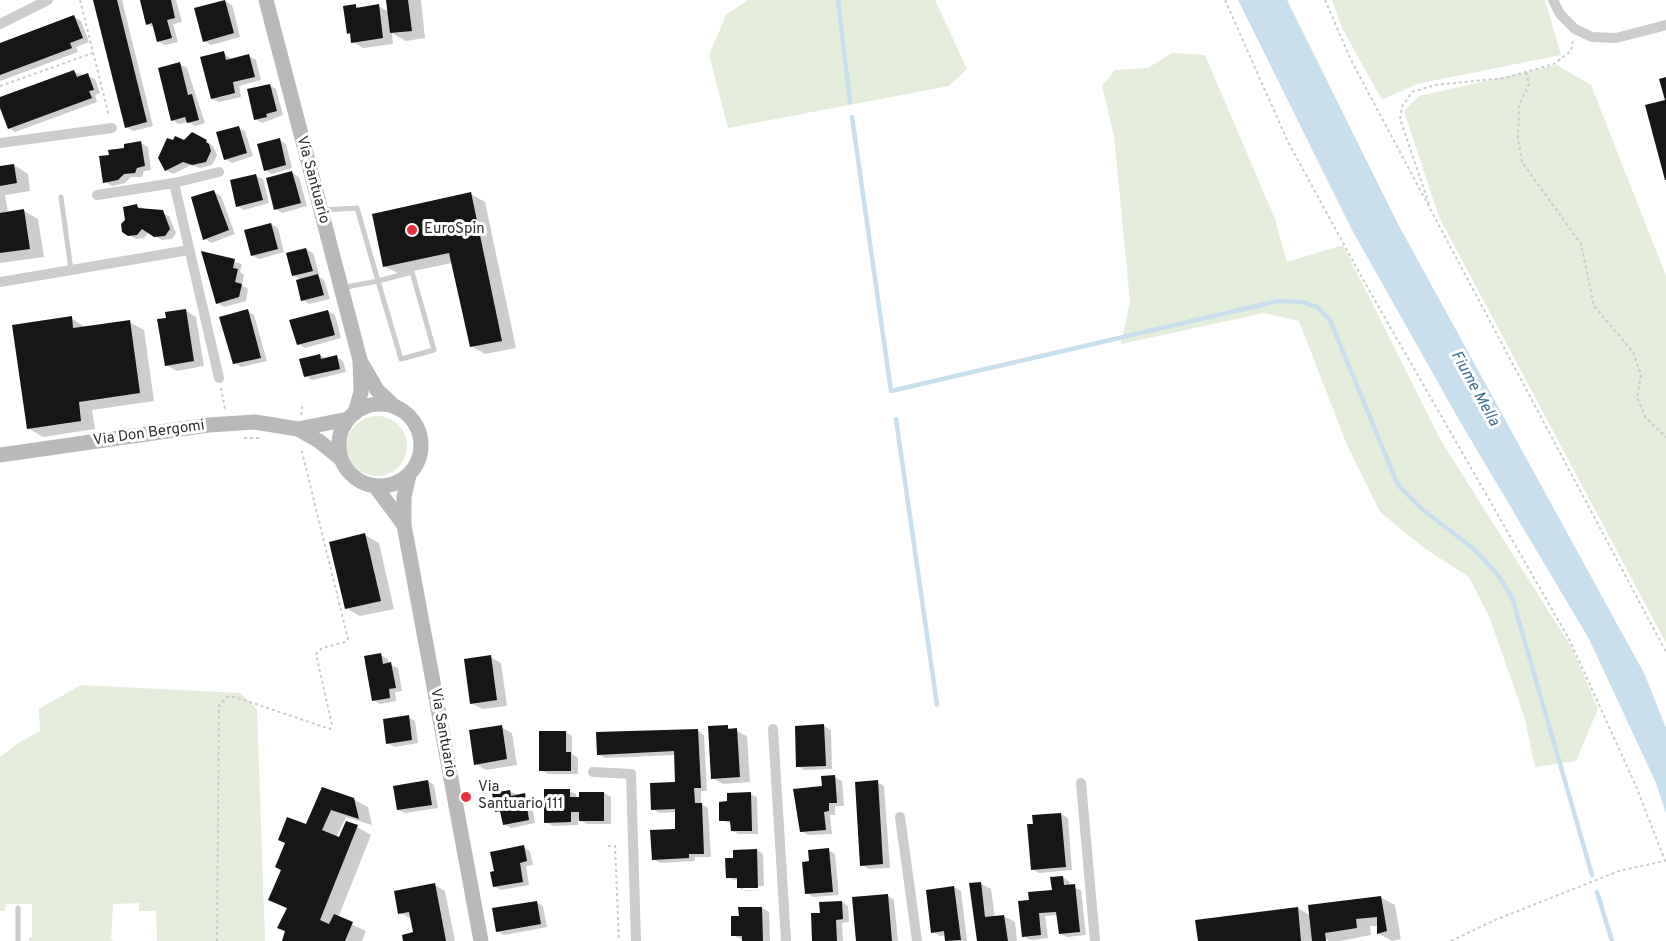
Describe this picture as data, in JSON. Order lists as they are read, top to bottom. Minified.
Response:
{"streets":{"street":["Via Santuario","Via Don Bergomi"]},"crossings":[["Via Santuario","Via Don Bergomi"]],"water":["Fiume Mella"],"places":["EuroSpin","Via Santuario 111"]}
